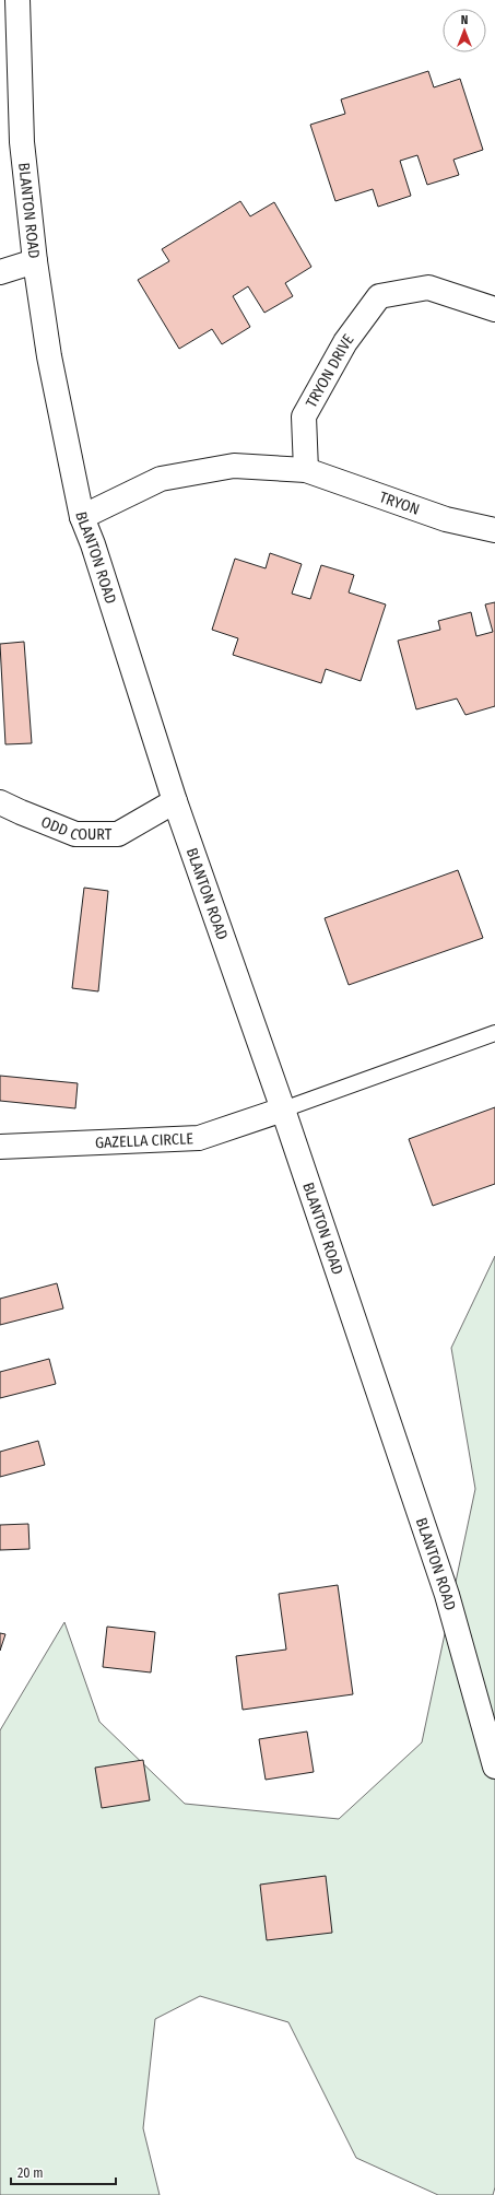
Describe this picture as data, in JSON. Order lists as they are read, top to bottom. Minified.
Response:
{"streets":{"street":["BLANTON ROAD","TRYON DRIVE","TRYON","ODD COURT","GAZELLA CIRCLE"]},"crossings":[["BLANTON ROAD","ODD COURT"],["BLANTON ROAD","GAZELLA CIRCLE"],["TRYON DRIVE","TRYON"]],"scale_bar":"20 m","north":"top"}
